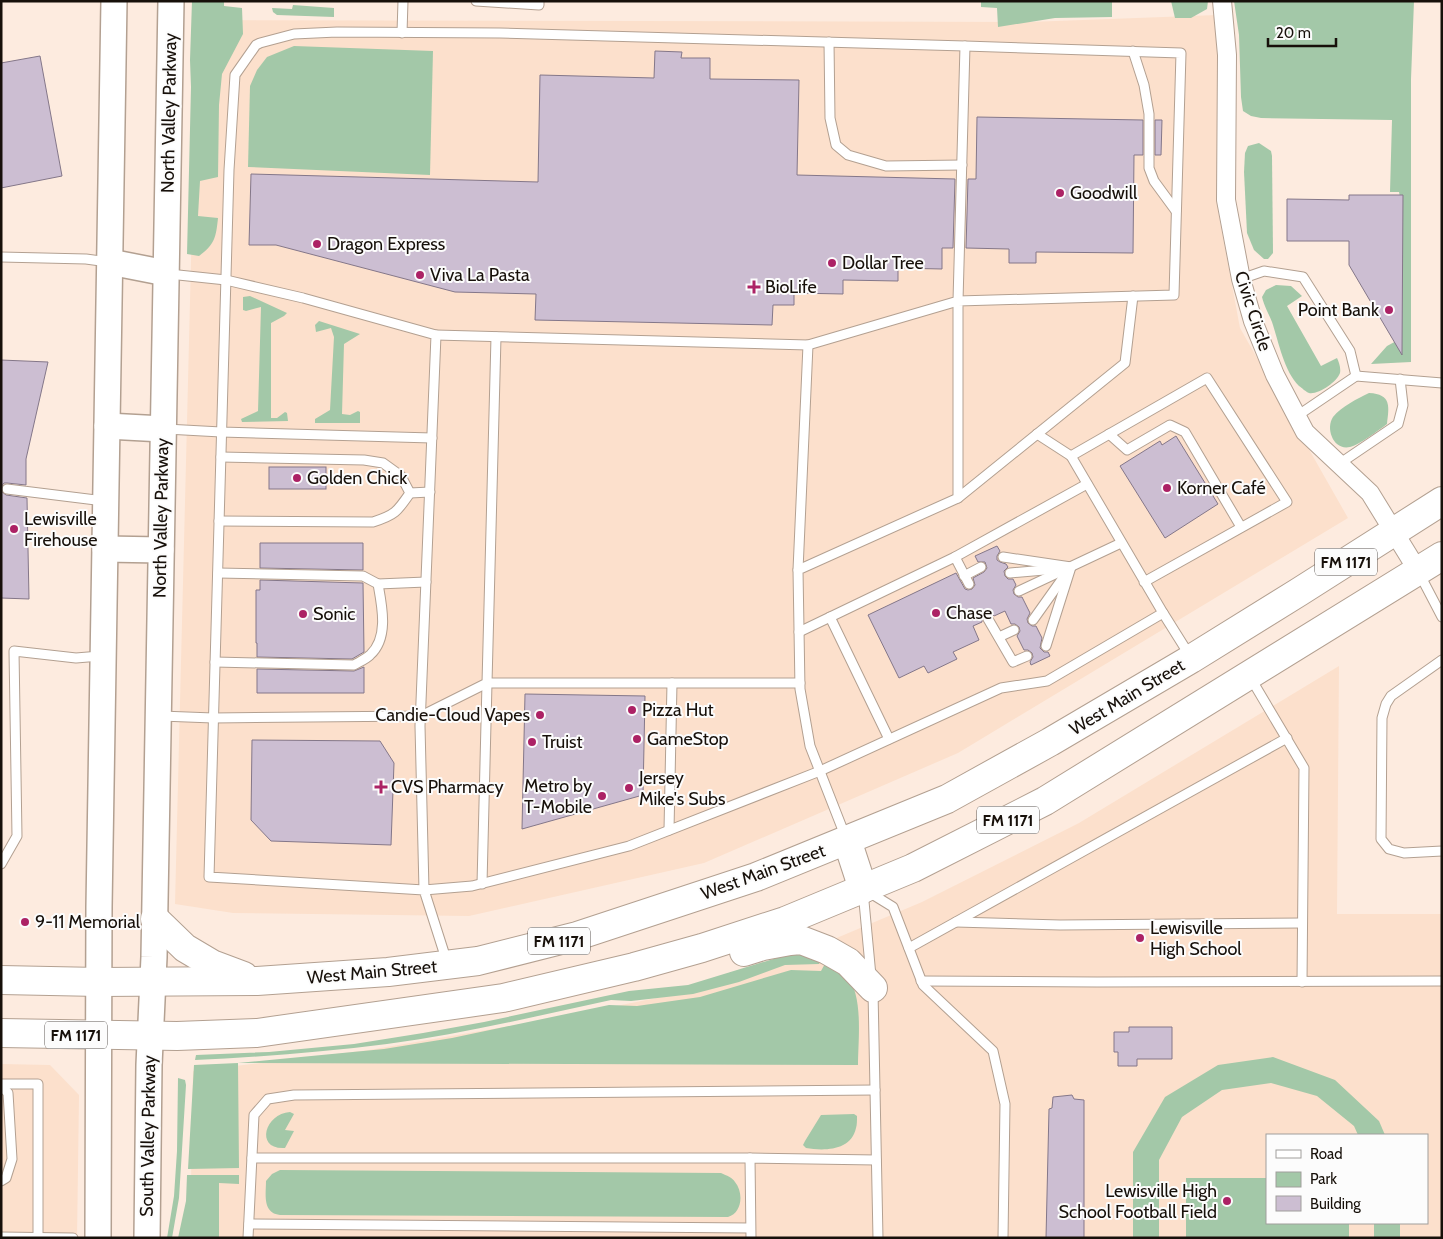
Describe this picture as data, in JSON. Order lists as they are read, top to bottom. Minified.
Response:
{"streets":{"main road":["North Valley Parkway","FM 1171","West Main Street","South Valley Parkway"],"street":["Civic Circle"]},"crossings":[["North Valley Parkway","FM 1171"],["North Valley Parkway","West Main Street"],["North Valley Parkway","South Valley Parkway"],["Civic Circle","FM 1171"],["Civic Circle","West Main Street"],["FM 1171","South Valley Parkway"]],"places":{"other":["Goodwill","Dragon Express","Dollar Tree","Viva La Pasta","Point Bank","Golden Chick","Korner Café","Lewisville Firehouse","Chase","Sonic","Pizza Hut","Candie-Cloud Vapes","GameStop","Truist","Jersey Mike's Subs","Metro by T-Mobile","9-11 Memorial","Lewisville High School","Lewisville High School Football Field"],"health":["BioLife","CVS Pharmacy"]},"legend":["Road","Park","Building"],"scale_bar":"20 m"}
